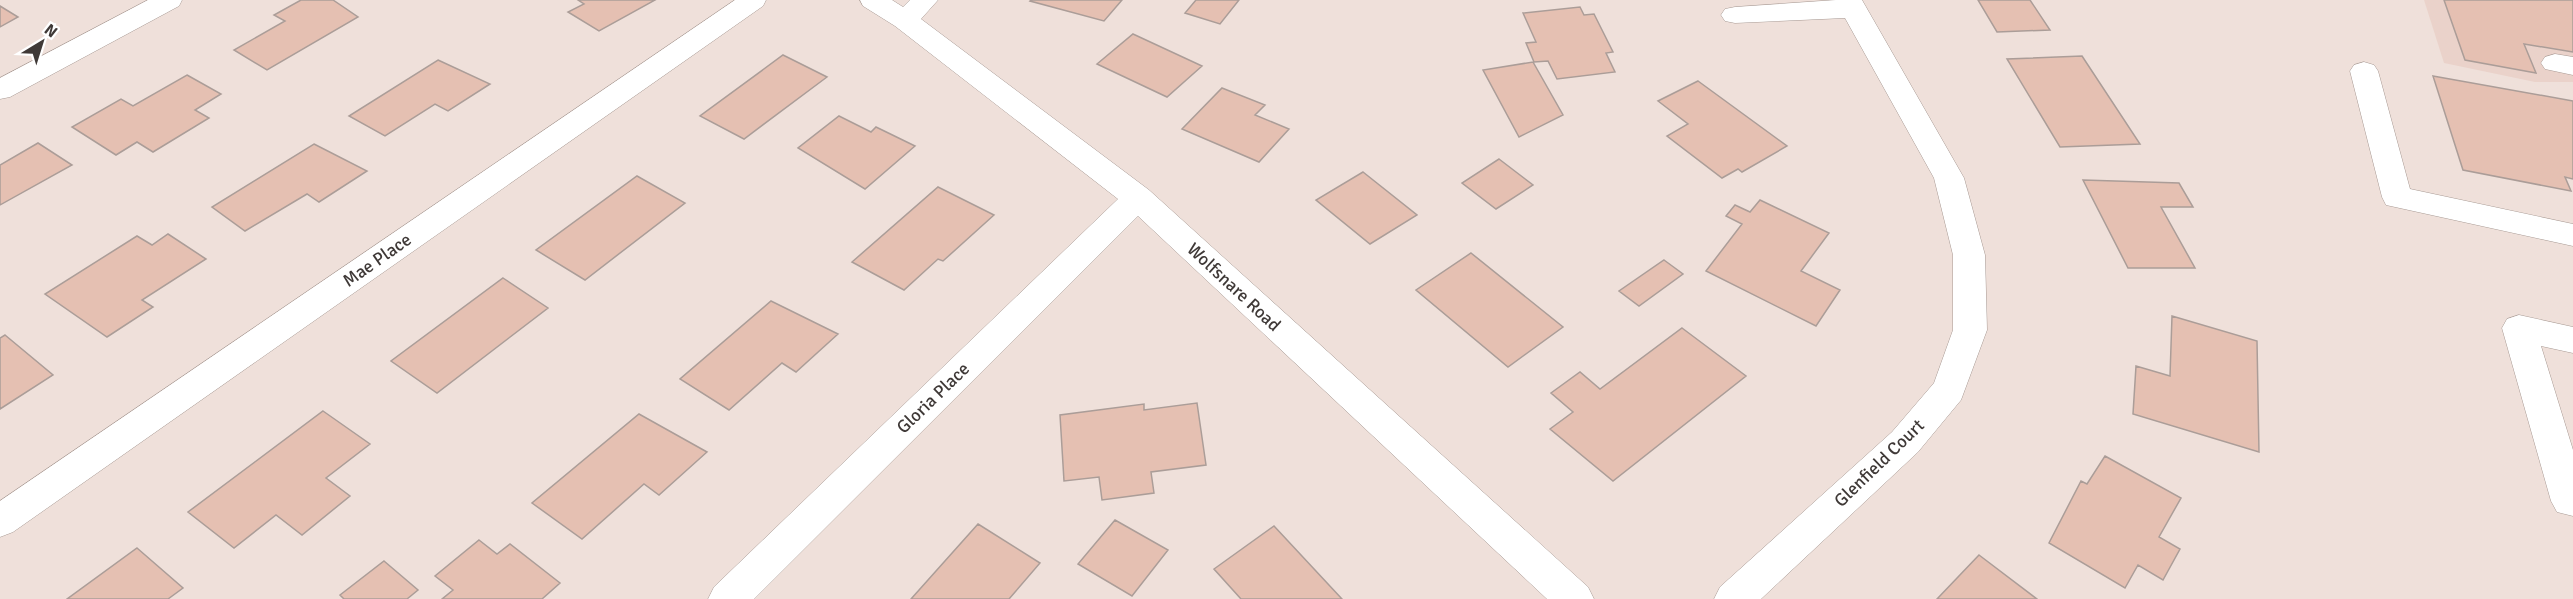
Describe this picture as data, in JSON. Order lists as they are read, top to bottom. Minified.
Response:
{"streets":{"street":["Mae Place","Wolfsnare Road","Gloria Place","Glenfield Court"]},"crossings":[["Wolfsnare Road","Gloria Place"]],"north":"top right"}
